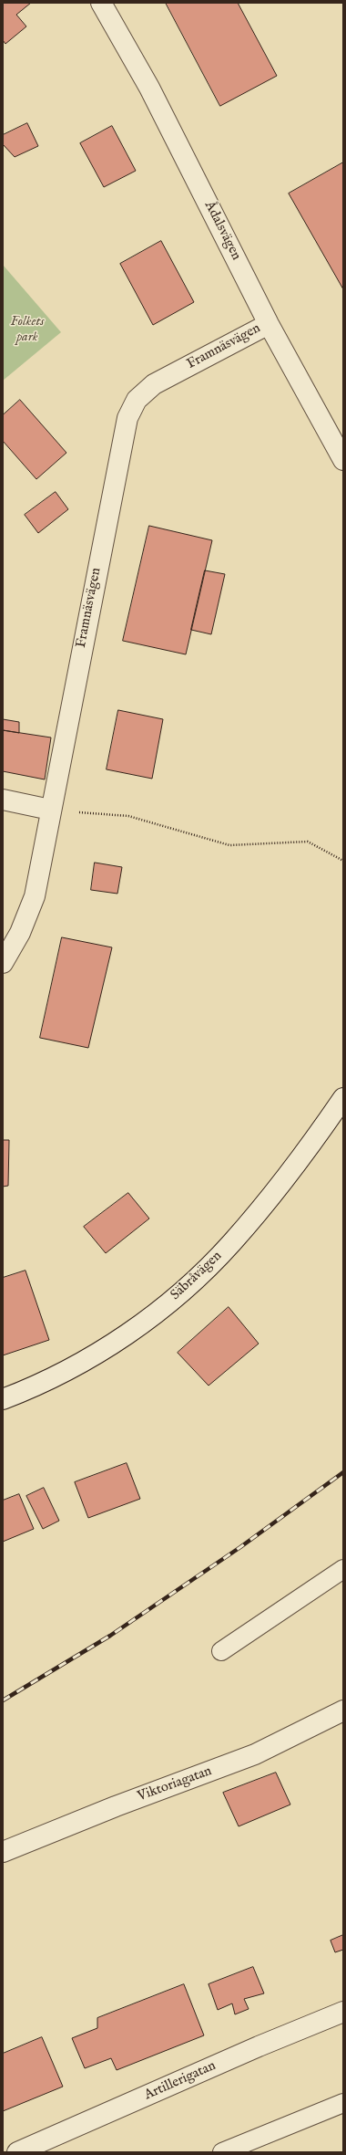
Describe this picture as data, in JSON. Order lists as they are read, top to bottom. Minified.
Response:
{"streets":{"street":["Ådalsvägen","Framnäsvägen","Säbråvägen","Viktoriagatan","Artillerigatan"]},"crossings":[["Ådalsvägen","Framnäsvägen"]],"parks":["Folkets park"]}
